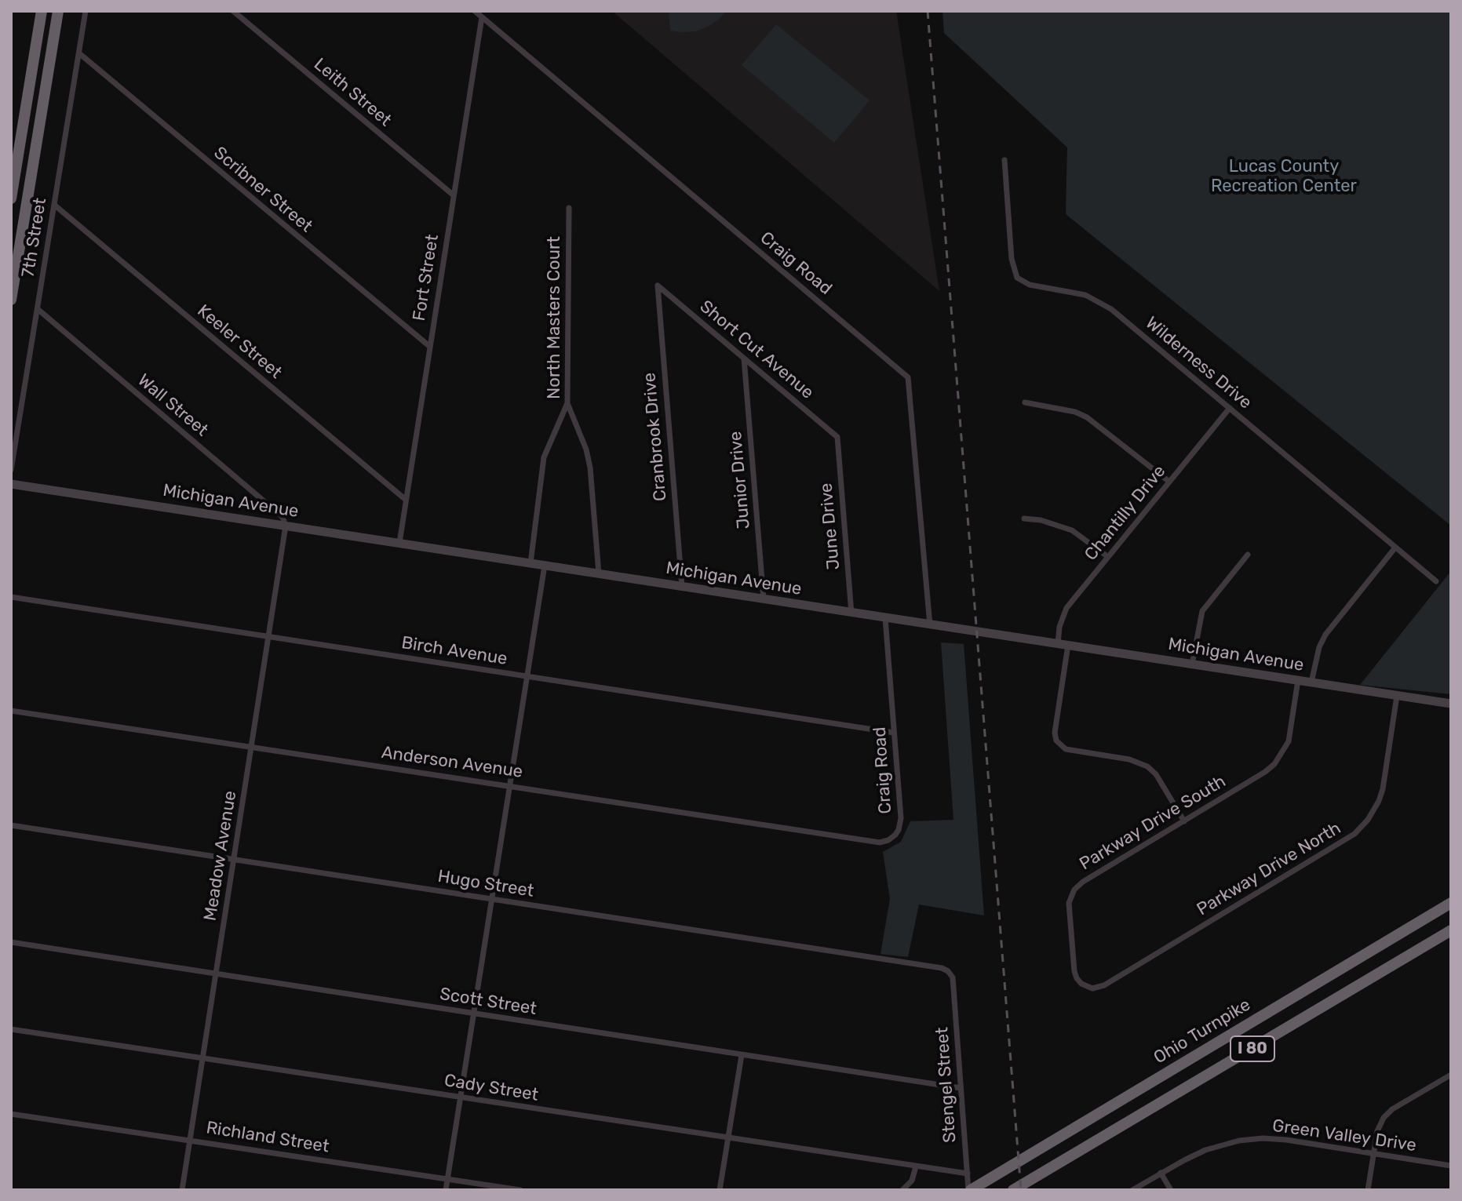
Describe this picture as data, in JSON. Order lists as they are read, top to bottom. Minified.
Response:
{"streets":{"highway":["Ohio Turnpike","I 80"],"street":["Leith Street","Scribner Street","7th Street","Craig Road","Fort Street","North Masters Court","Keeler Street","Short Cut Avenue","Wilderness Drive","Wall Street","Cranbrook Drive","Junior Drive","Michigan Avenue","Chantilly Drive","June Drive","Birch Avenue","Anderson Avenue","Parkway Drive South","Meadow Avenue","Parkway Drive North","Hugo Street","Scott Street","Stengel Street","Cady Street","Green Valley Drive","Richland Street"]},"crossings":[["Leith Street","Fort Street"],["Scribner Street","7th Street"],["Scribner Street","Fort Street"],["7th Street","Keeler Street"],["7th Street","Wall Street"],["Craig Road","Fort Street"],["Craig Road","Michigan Avenue"],["Craig Road","Birch Avenue"],["Craig Road","Anderson Avenue"],["Fort Street","Keeler Street"],["Fort Street","Michigan Avenue"],["North Masters Court","Michigan Avenue"],["Short Cut Avenue","Cranbrook Drive"],["Short Cut Avenue","Junior Drive"],["Short Cut Avenue","June Drive"],["Wilderness Drive","Chantilly Drive"],["Wall Street","Michigan Avenue"],["Wall Street","Meadow Avenue"],["Cranbrook Drive","Michigan Avenue"],["Junior Drive","Michigan Avenue"],["Michigan Avenue","Chantilly Drive"],["Michigan Avenue","June Drive"],["Michigan Avenue","Parkway Drive South"],["Michigan Avenue","Meadow Avenue"],["Michigan Avenue","Parkway Drive North"],["Birch Avenue","Meadow Avenue"],["Anderson Avenue","Meadow Avenue"],["Parkway Drive South","Parkway Drive North"],["Meadow Avenue","Hugo Street"],["Meadow Avenue","Scott Street"],["Meadow Avenue","Cady Street"],["Meadow Avenue","Richland Street"],["Hugo Street","Stengel Street"],["Scott Street","Stengel Street"],["Ohio Turnpike","Stengel Street"],["Stengel Street","Cady Street"]],"parks":["Lucas County Recreation Center"]}
